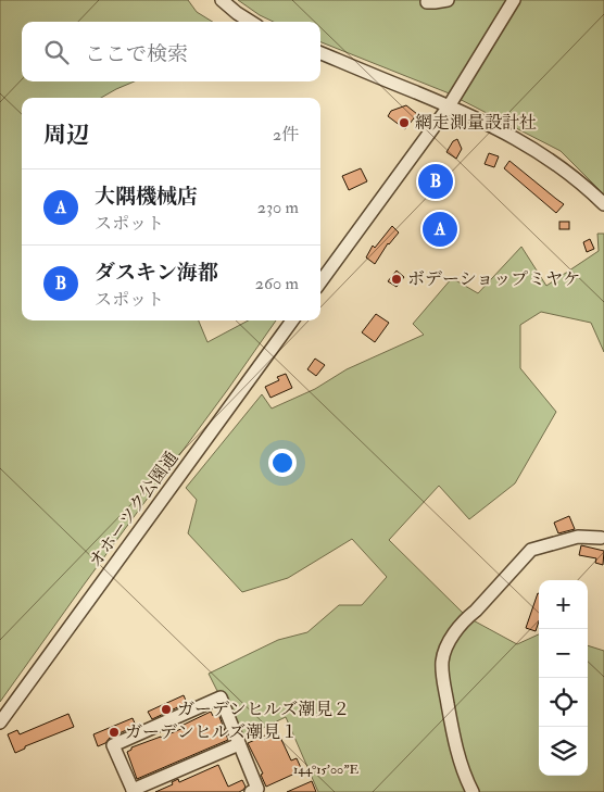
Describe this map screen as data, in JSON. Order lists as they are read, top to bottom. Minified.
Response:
{"streets":{"street":["オホーツク公園通"]},"places":["網走測量設計社","ボデーショップミヤケ","ガーデンヒルズ潮見２","ガーデンヒルズ潮見１"],"page":{"search":"ここで検索","heading":["周辺","2件"],"pins":["B","A"],"list":[{"mark":"A","name":"大隅機械店","note":"スポット","value":"230 m"},{"mark":"B","name":"ダスキン海都","note":"スポット","value":"260 m"}],"map_buttons":["+","−"]},"coordinates":["144°15'00\"E"]}
